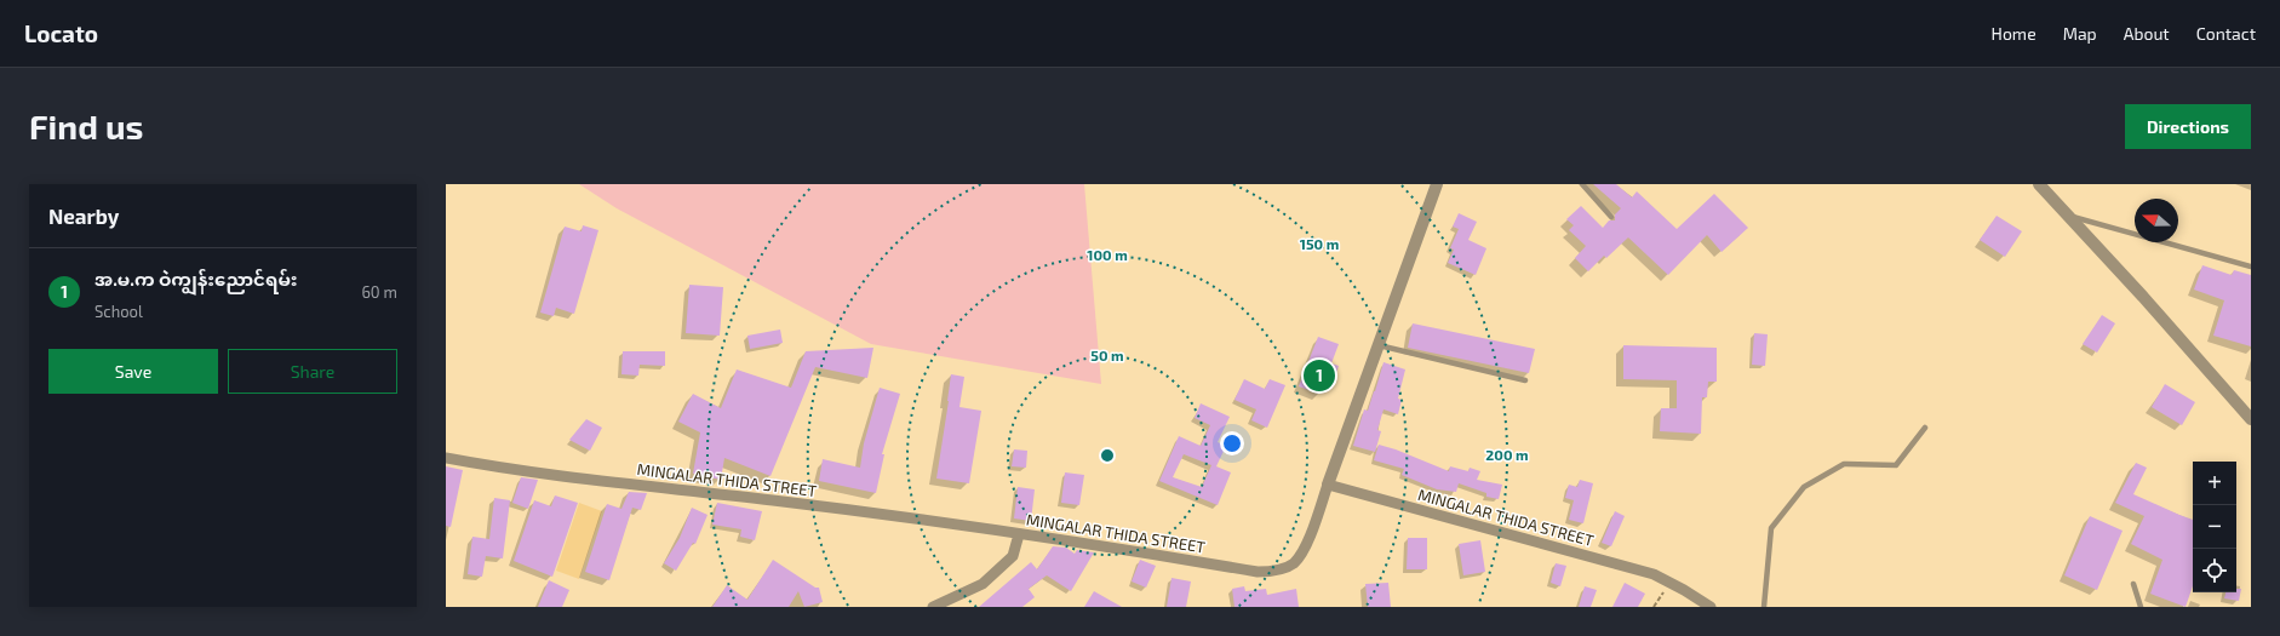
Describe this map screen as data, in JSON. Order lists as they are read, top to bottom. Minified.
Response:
{"streets":{"street":["MINGALAR THIDA STREET"]},"north":"left","page":{"header":"Locato","nav":["Home","Map","About","Contact"],"buttons":["Directions",["Save","Share"]],"title":"Find us","heading":"Nearby","list":[{"mark":"1","name":"အ.မ.က ဝဲကျွန်းညောင်ရမ်း","note":"School","value":"60 m"}],"pins":"1","map_buttons":["+","−"]},"rings":["150 m","100 m","50 m","200 m"]}
